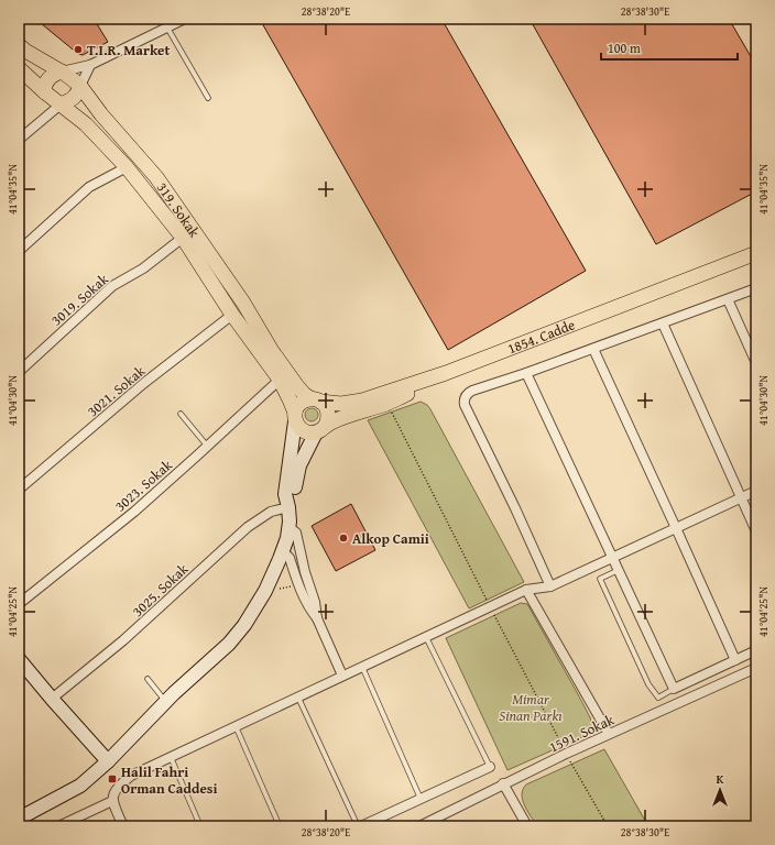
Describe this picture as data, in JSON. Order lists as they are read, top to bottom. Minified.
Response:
{"streets":{"main road":["319. Sokak","1854. Cadde"],"street":["3019. Sokak","3021. Sokak","3023. Sokak","3025. Sokak","1591. Sokak"]},"crossings":[["319. Sokak","3019. Sokak"],["319. Sokak","1854. Cadde"],["319. Sokak","3021. Sokak"],["319. Sokak","3023. Sokak"]],"parks":["Mimar Sinan Parkı"],"places":{"other":["T.I.R. Market","Alkop Camii"],"transit":["Halil Fahri Orman Caddesi"]},"scale_bar":"100 m","north":"top","coordinates":["28°38'20\"E","28°38'30\"E","41°04'35\"N","41°04'30\"N","41°04'25\"N"]}
